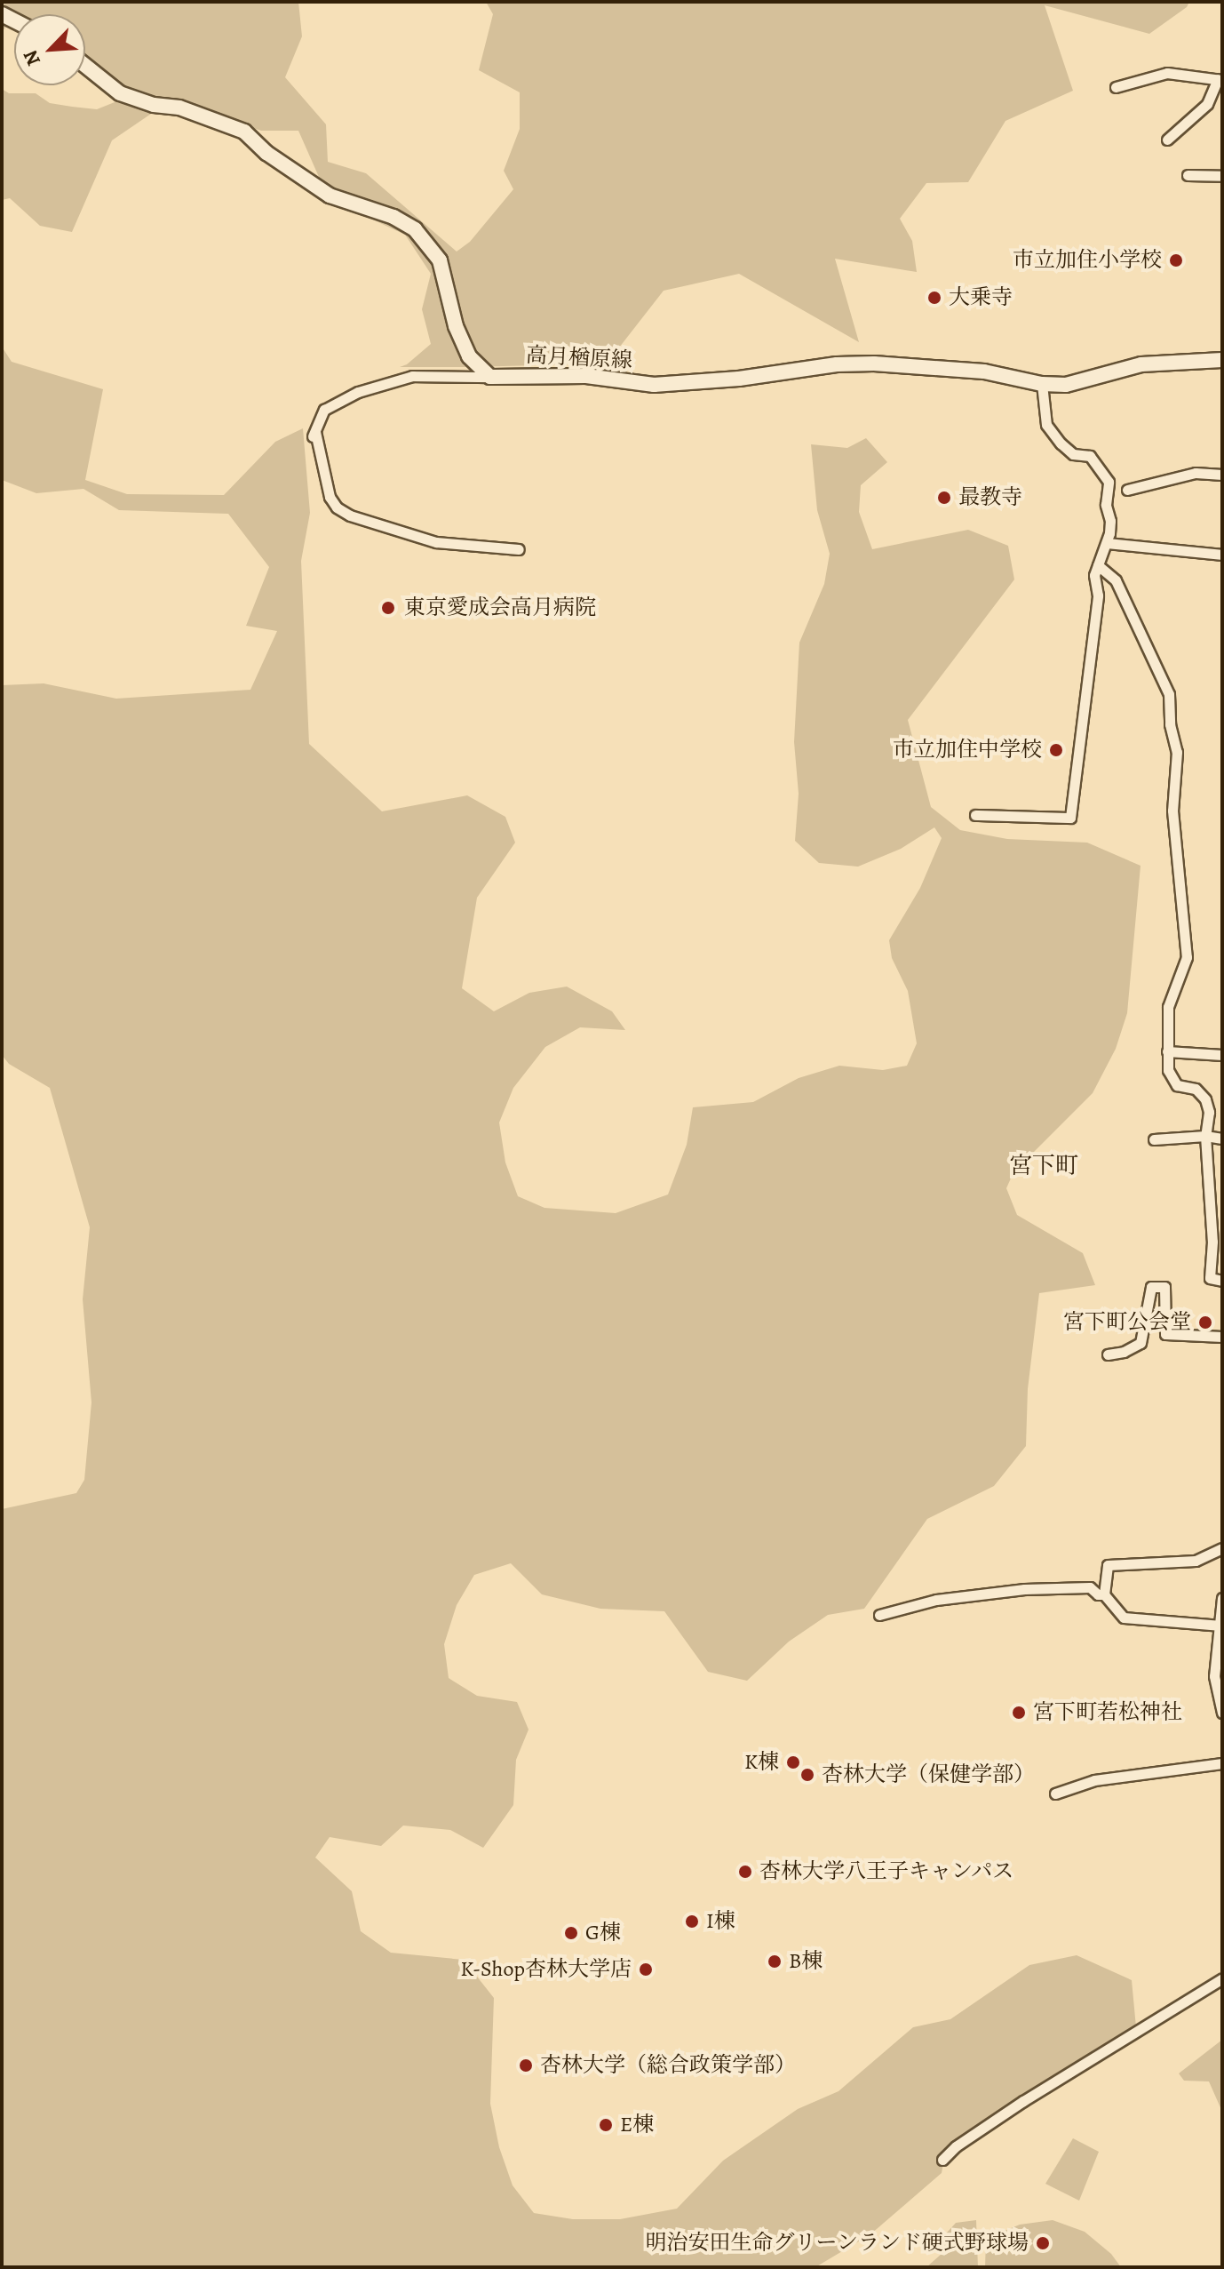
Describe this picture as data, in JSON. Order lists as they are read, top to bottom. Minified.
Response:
{"streets":{"main road":["高月楢原線"]},"districts":["宮下町"],"places":["市立加住小学校","大乗寺","最教寺","東京愛成会高月病院","市立加住中学校","宮下町公会堂","宮下町若松神社","K棟","杏林大学（保健学部）","杏林大学八王子キャンパス","I棟","G棟","B棟","K-Shop杏林大学店","杏林大学（総合政策学部）","E棟","明治安田生命グリーンランド硬式野球場"],"north":"bottom left"}
